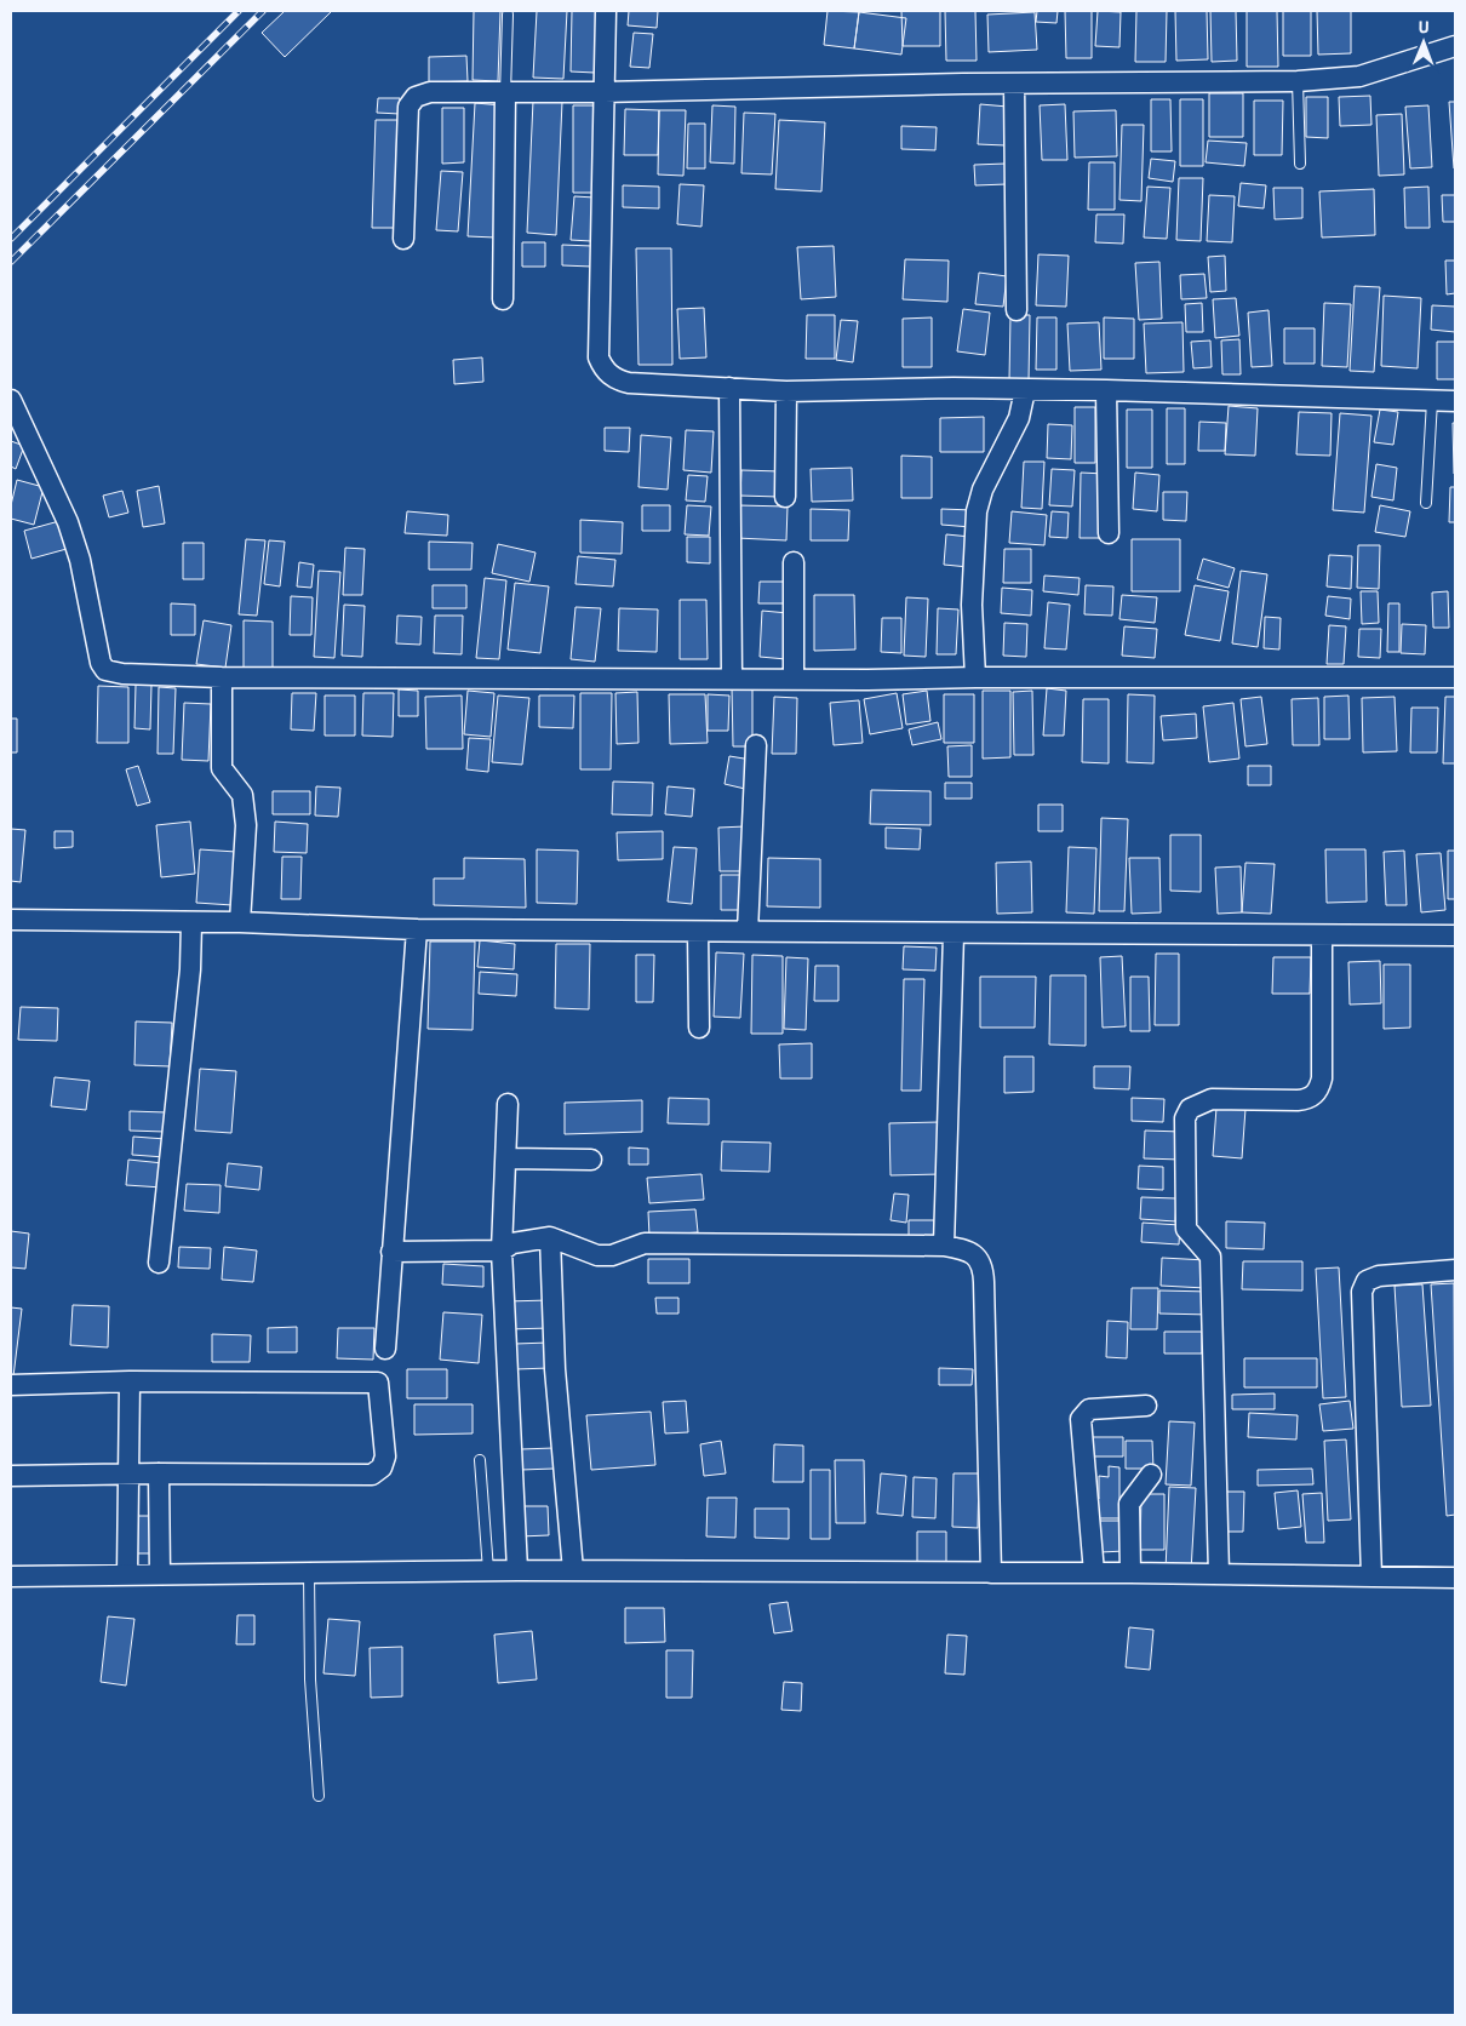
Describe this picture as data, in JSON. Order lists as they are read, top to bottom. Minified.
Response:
{"north":"top"}
